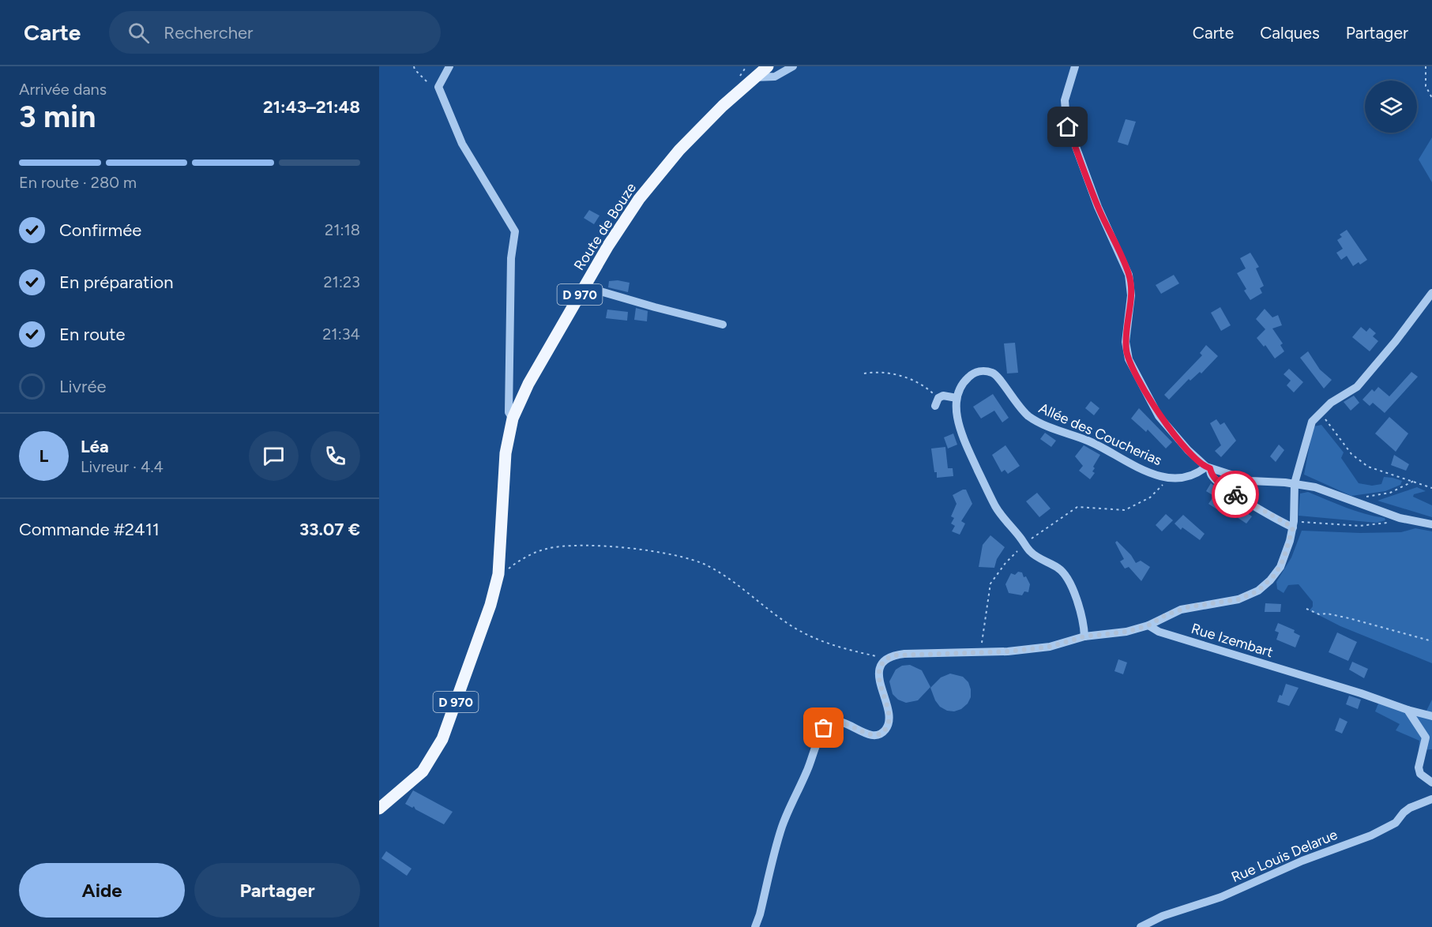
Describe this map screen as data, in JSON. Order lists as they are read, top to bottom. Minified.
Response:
{"streets":{"main road":["Route de Bouze","D 970"],"street":["Allée des Coucherias","Rue Izembart","Rue Louis Delarue"]},"crossings":[["Route de Bouze","D 970"]],"page":{"header":"Carte","search":"Rechercher","nav":["Carte","Calques","Partager"],"heading":["3 min","Arrivée dans","21:43–21:48"],"panel":["Léa","Livreur · 4.4","Commande #2411","33.07 €"],"bar":"En route · 280 m","list":[["Confirmée","21:18"],["En préparation","21:23"],["En route","21:34"],"Livrée"],"round":"L","buttons":["Aide","Partager"]}}
